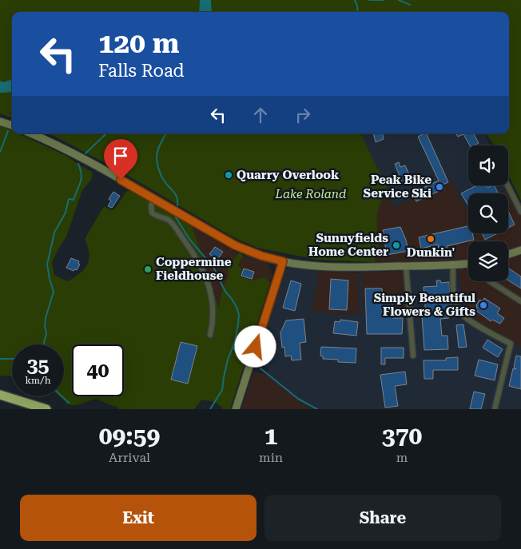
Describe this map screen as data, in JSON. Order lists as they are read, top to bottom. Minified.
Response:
{"parks":["Lake Roland"],"places":["Quarry Overlook","Peak Bike Service Ski","Dunkin'","Sunnyfields Home Center","Coppermine Fieldhouse","Simply Beautiful Flowers & Gifts"],"page":{"turn":["120 m","Falls Road"],"speed":"35 km/h","limit":"40","eta":["09:59","Arrival","1","min","370","m"],"buttons":["Exit","Share"]}}
